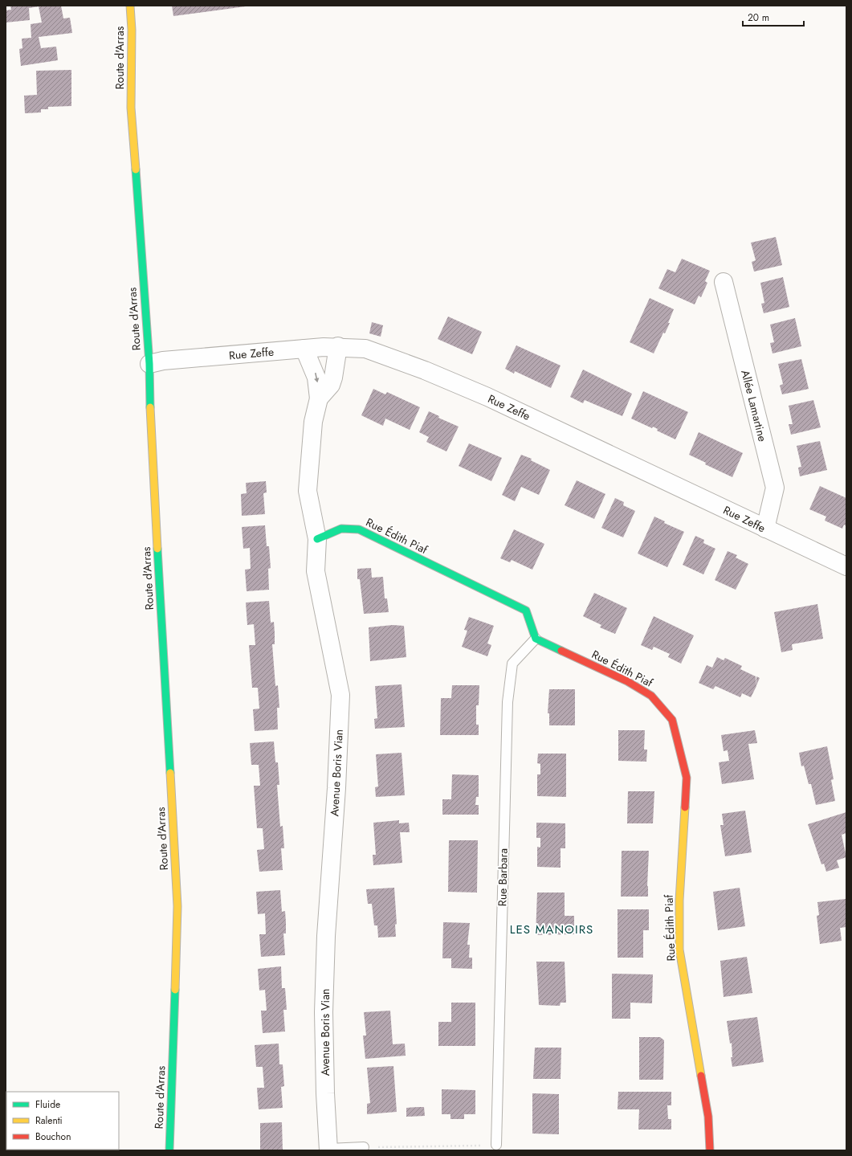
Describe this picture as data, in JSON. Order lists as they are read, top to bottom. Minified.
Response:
{"streets":{"main road":["Route d'Arras","Rue Édith Piaf"],"street":["Rue Zeffe","Allée Lamartine","Avenue Boris Vian"],"lane":["Rue Barbara"]},"crossings":[["Route d'Arras","Rue Zeffe"],["Rue Zeffe","Allée Lamartine"],["Rue Zeffe","Avenue Boris Vian"],["Rue Édith Piaf","Avenue Boris Vian"],["Rue Édith Piaf","Rue Barbara"]],"districts":["LES MANOIRS"],"legend":["Fluide","Ralenti","Bouchon"],"scale_bar":"20 m"}
